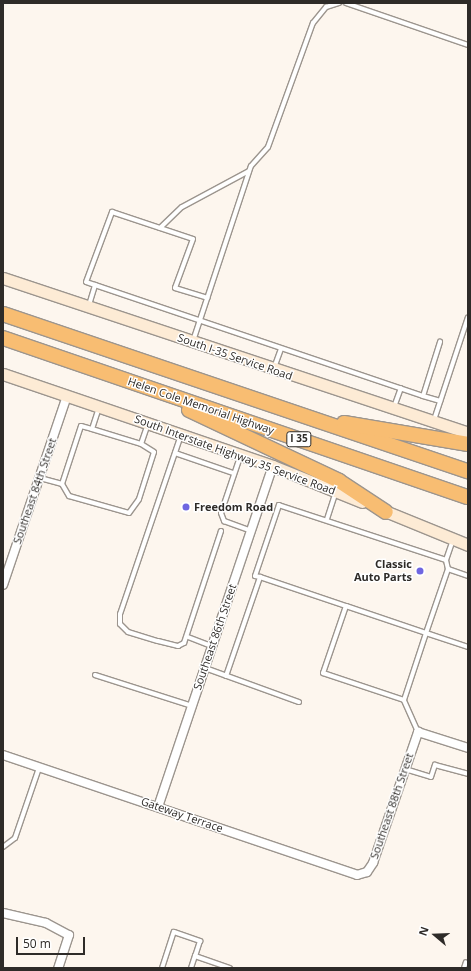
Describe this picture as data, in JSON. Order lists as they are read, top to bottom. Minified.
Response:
{"streets":{"highway":["Helen Cole Memorial Highway","I 35"],"main road":["South I-35 Service Road","South Interstate Highway 35 Service Road"],"street":["Southeast 84th Street","Southeast 86th Street","Southeast 88th Street","Gateway Terrace"]},"crossings":[["South Interstate Highway 35 Service Road","Southeast 84th Street"],["South Interstate Highway 35 Service Road","Southeast 86th Street"],["Southeast 86th Street","Gateway Terrace"],["Southeast 88th Street","Gateway Terrace"]],"places":["Freedom Road","Classic Auto Parts"],"scale_bar":"50 m","north":"left"}
